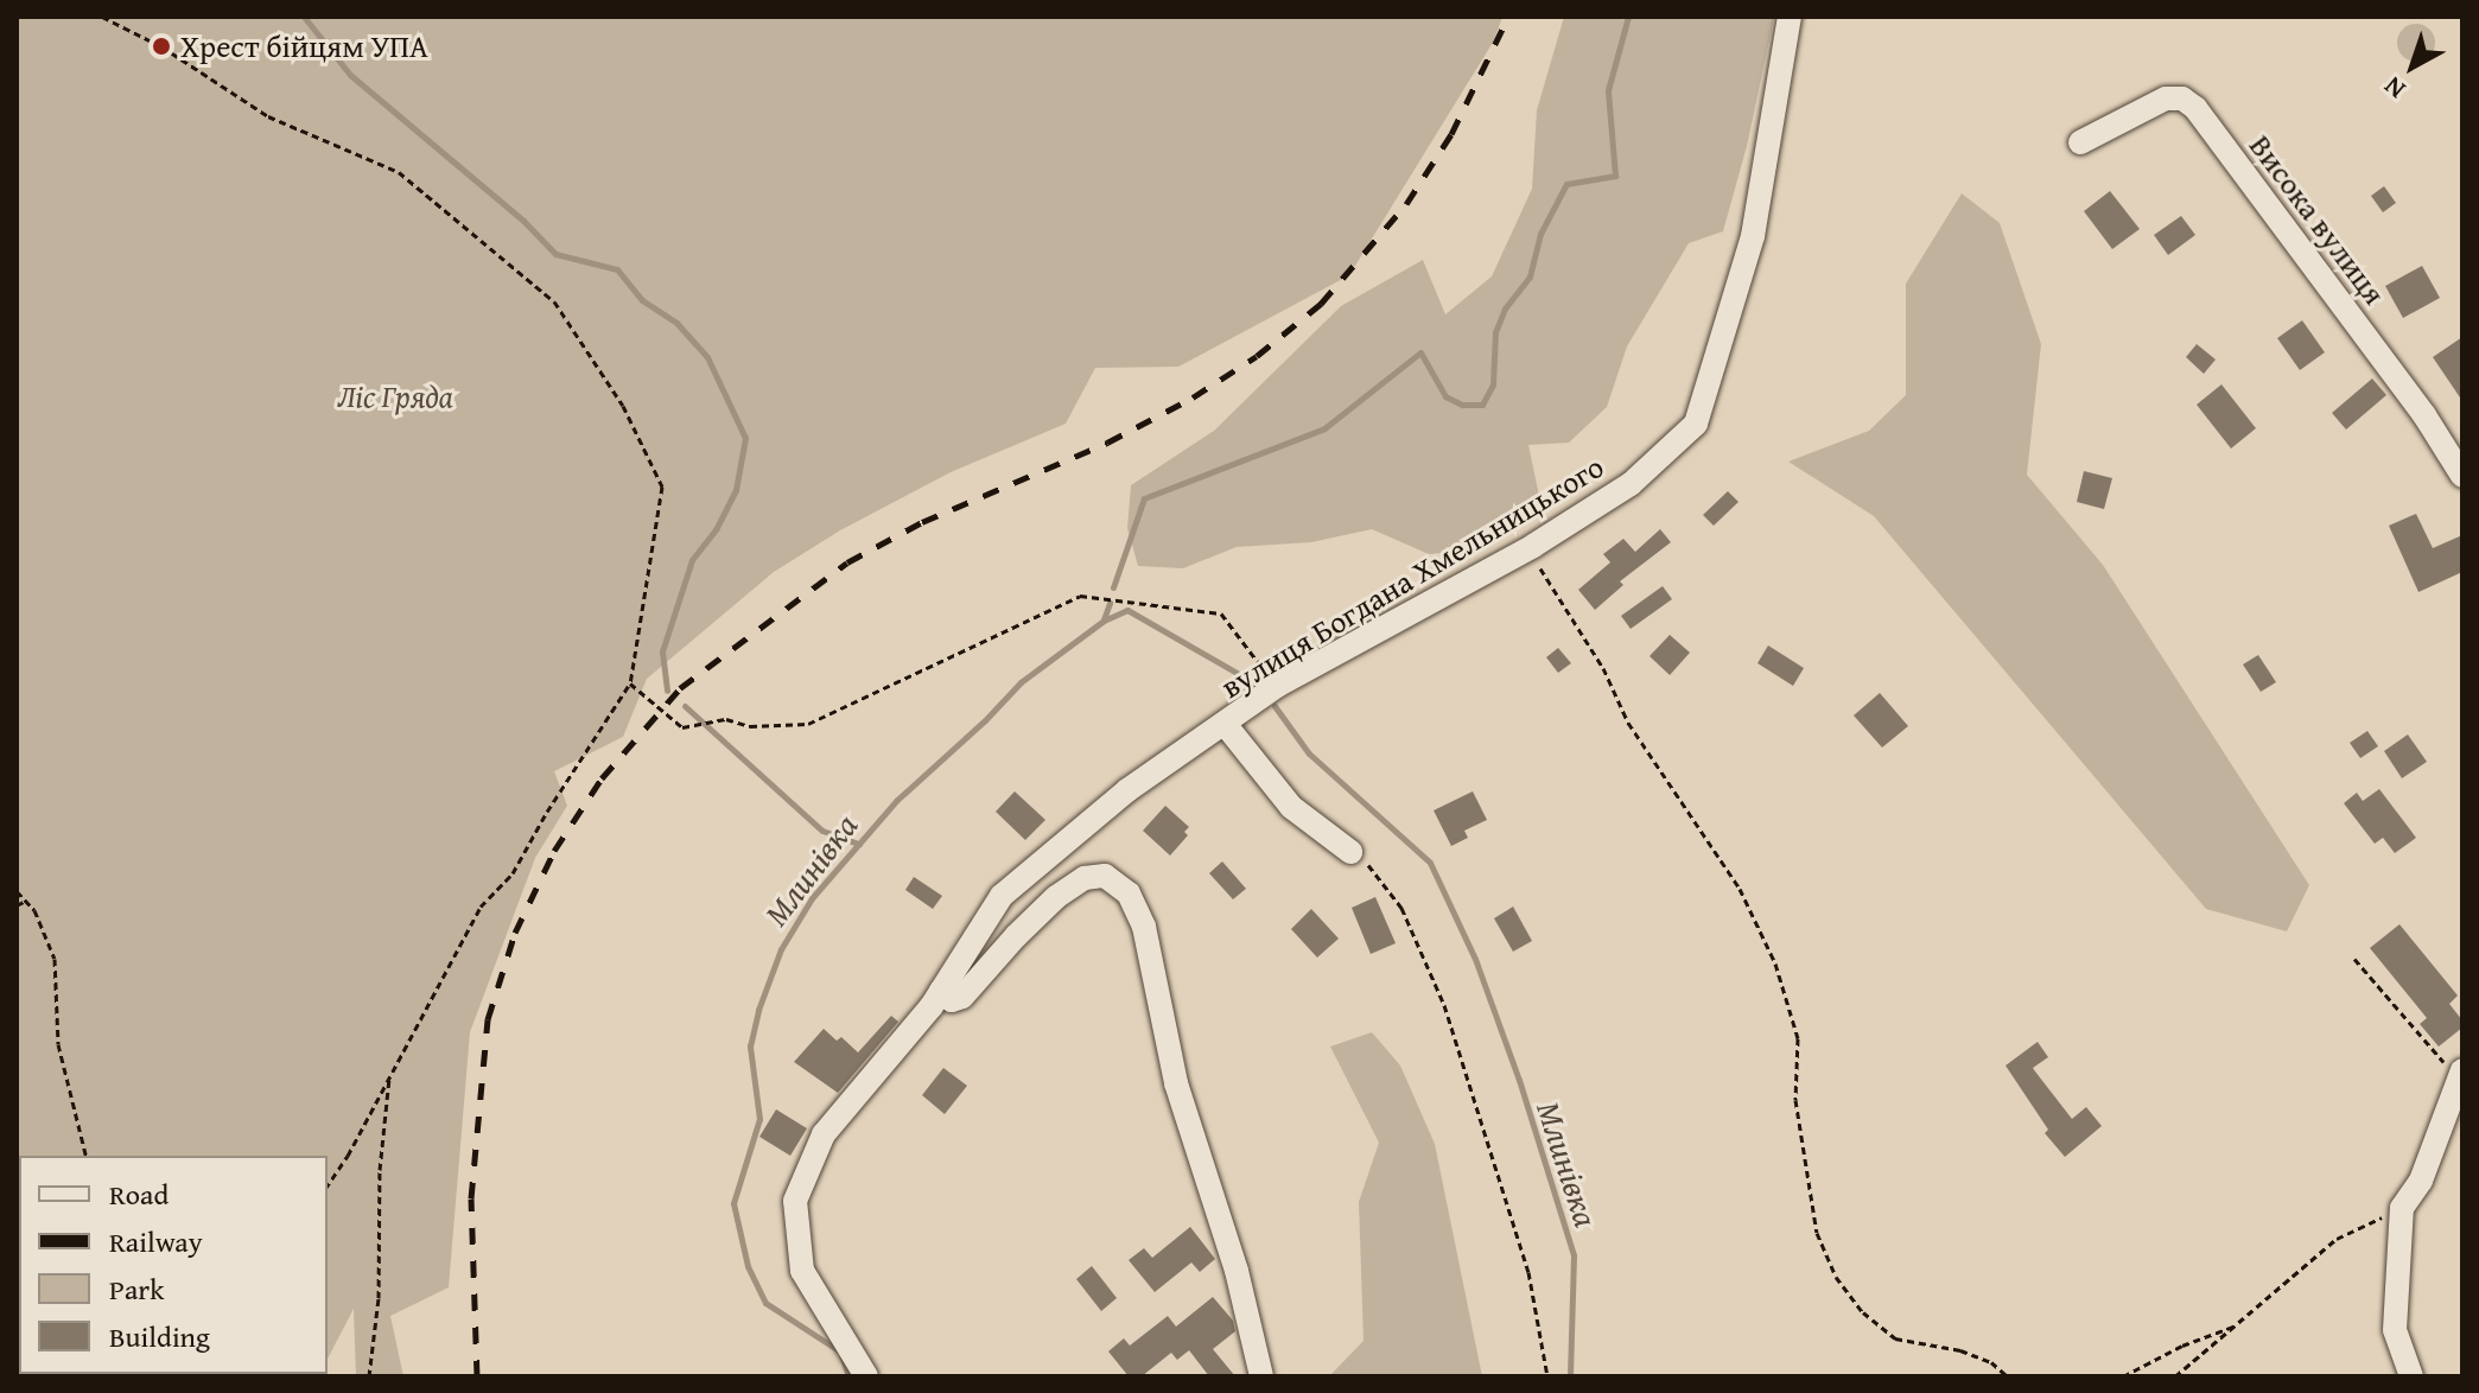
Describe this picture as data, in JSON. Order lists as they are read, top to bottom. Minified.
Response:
{"streets":{"street":["Висока вулиця","вулиця Богдана Хмельницького"]},"water":["Млинівка"],"parks":["Ліс Гряда"],"places":["Хрест бійцям УПА"],"legend":["Road","Railway","Park","Building"],"north":"bottom left"}
